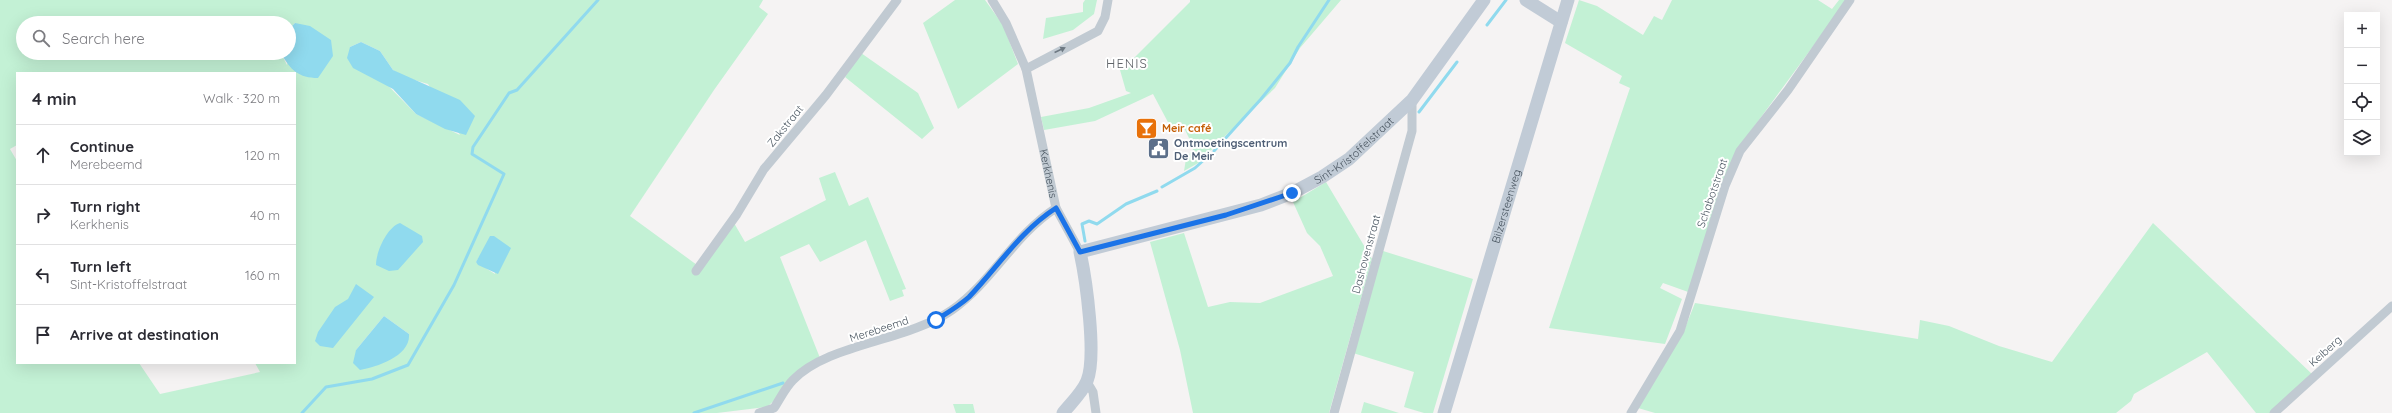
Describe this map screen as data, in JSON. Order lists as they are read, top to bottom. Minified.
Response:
{"streets":{"street":["Zakstraat","Sint-Kristoffelstraat","Kerkhenis","Schabotstraat","Bilzersteenweg","Dashovenstraat","Merebeemd","Keiberg"]},"crossings":[["Sint-Kristoffelstraat","Kerkhenis"],["Sint-Kristoffelstraat","Dashovenstraat"],["Kerkhenis","Merebeemd"]],"districts":["HENIS"],"places":{"bar":["Meir café"],"public building":["Ontmoetingscentrum De Meir"]},"page":{"map_buttons":["+","−"],"search":"Search here","heading":["4 min","Walk · 320 m"],"list":[["Continue","Merebeemd","120 m"],["Turn right","Kerkhenis","40 m"],["Turn left","Sint-Kristoffelstraat","160 m"],"Arrive at destination"]}}
